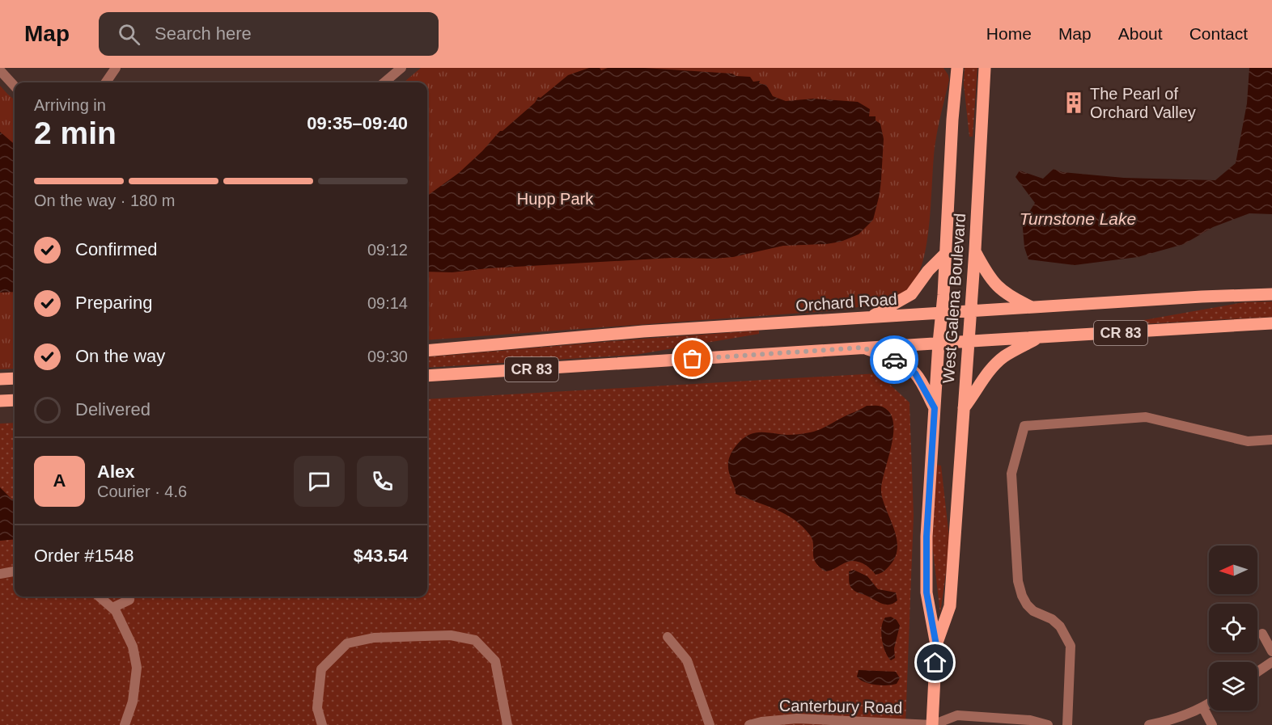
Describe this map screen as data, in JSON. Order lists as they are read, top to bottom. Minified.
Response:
{"streets":{"main road":["West Galena Boulevard","Orchard Road","CR 83"],"street":["Canterbury Road"]},"crossings":[["West Galena Boulevard","Orchard Road"],["West Galena Boulevard","CR 83"],["West Galena Boulevard","Canterbury Road"]],"water":["Turnstone Lake"],"parks":["Hupp Park"],"places":{"building":["The Pearl of Orchard Valley"]},"north":"left","page":{"header":"Map","search":"Search here","nav":["Home","Map","About","Contact"],"heading":["2 min","Arriving in","09:35–09:40"],"panel":["Alex","Courier · 4.6","Order #1548","$43.54"],"bar":"On the way · 180 m","list":[["Confirmed","09:12"],["Preparing","09:14"],["On the way","09:30"],"Delivered"],"round":"A"}}
